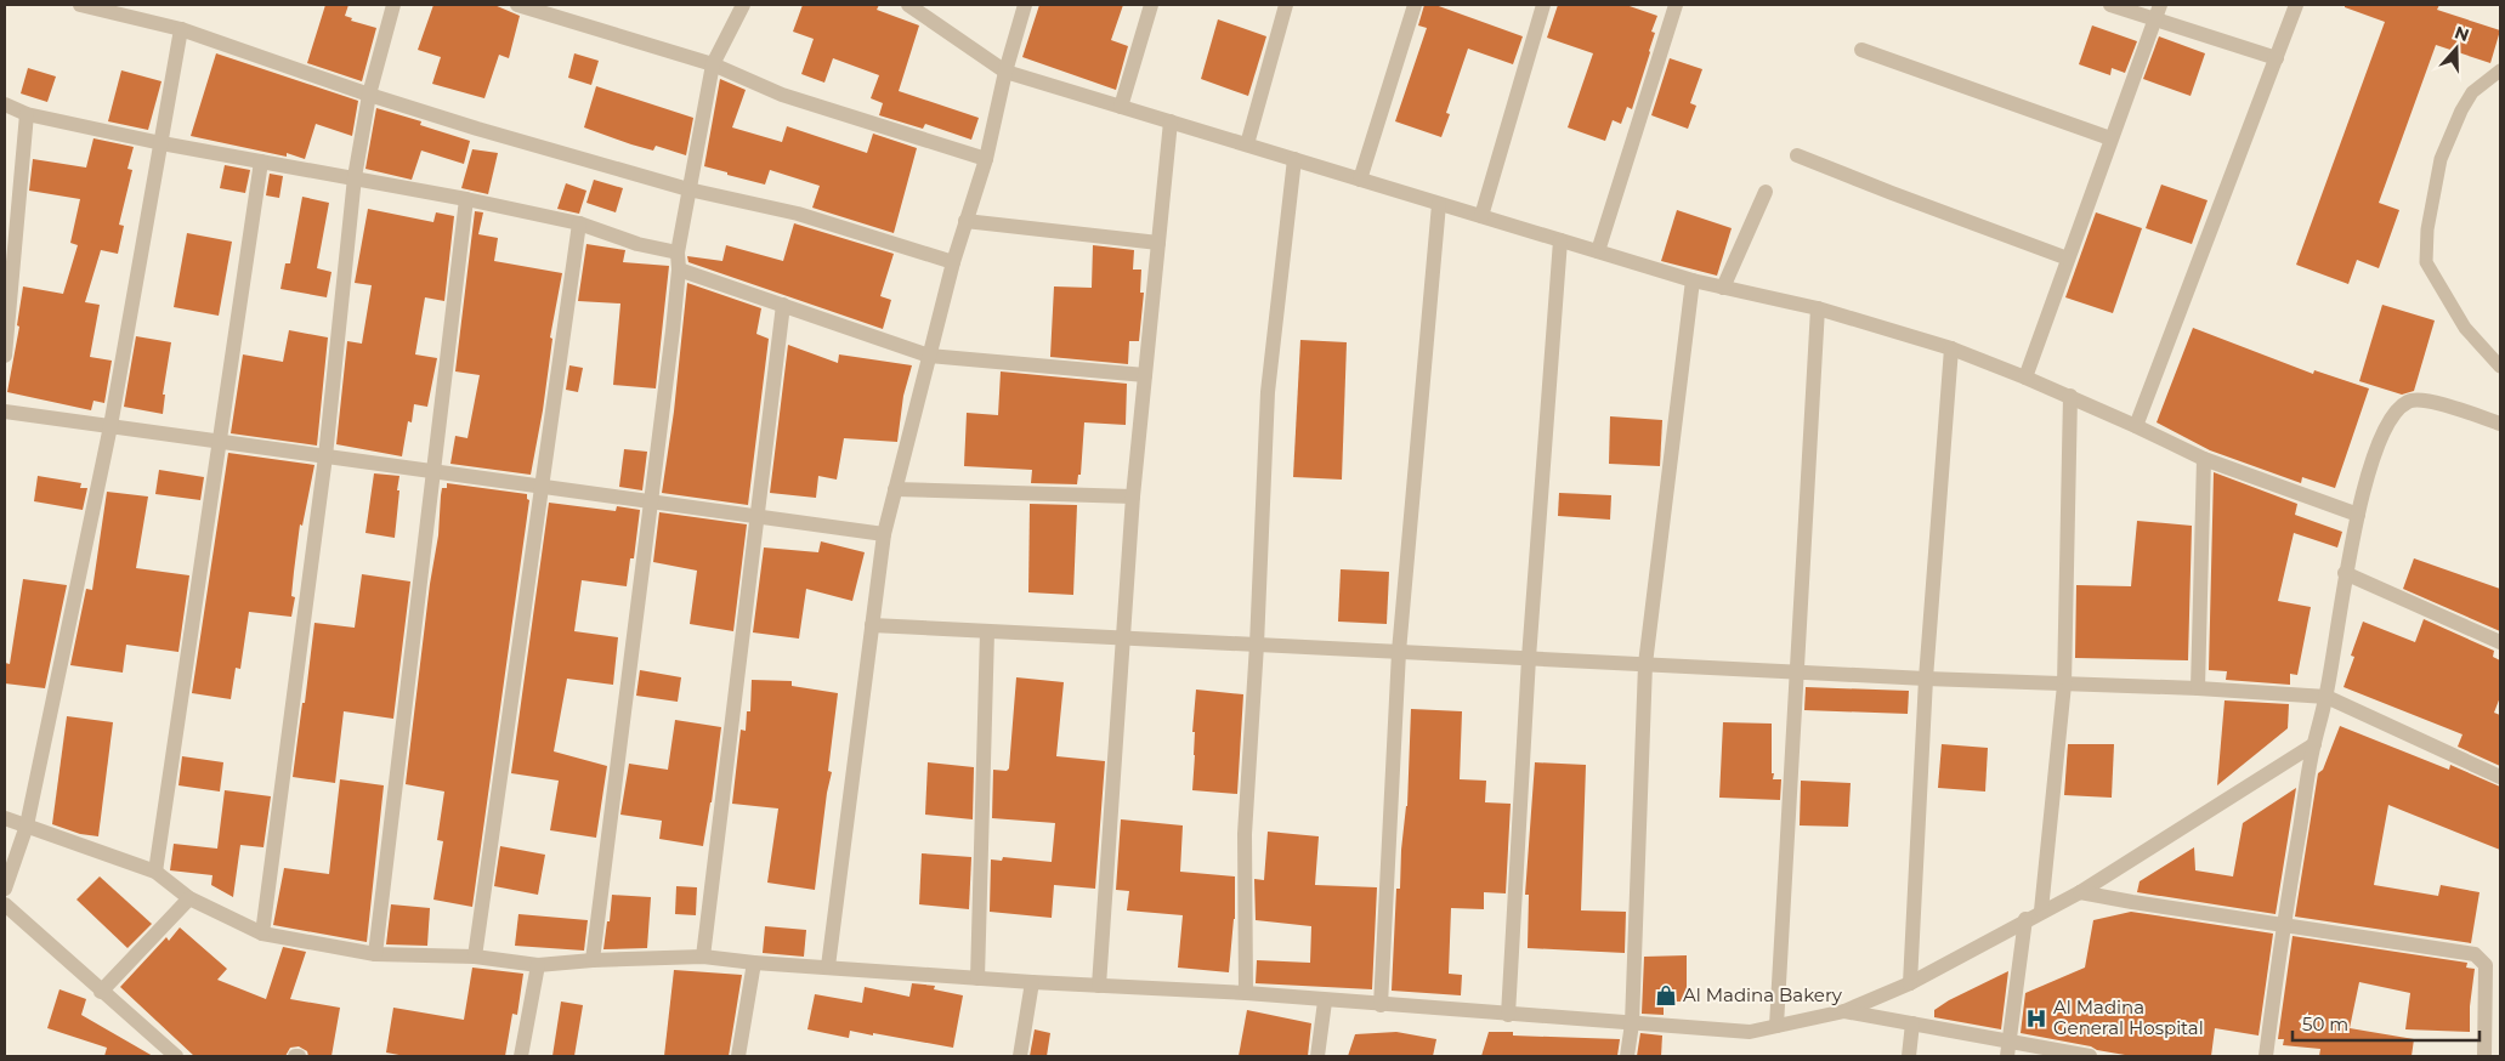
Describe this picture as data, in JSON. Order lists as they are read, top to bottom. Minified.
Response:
{"places":{"shop":["Al Madina Bakery"],"hospital":["Al Madina General Hospital"]},"scale_bar":"50 m","north":"top"}
